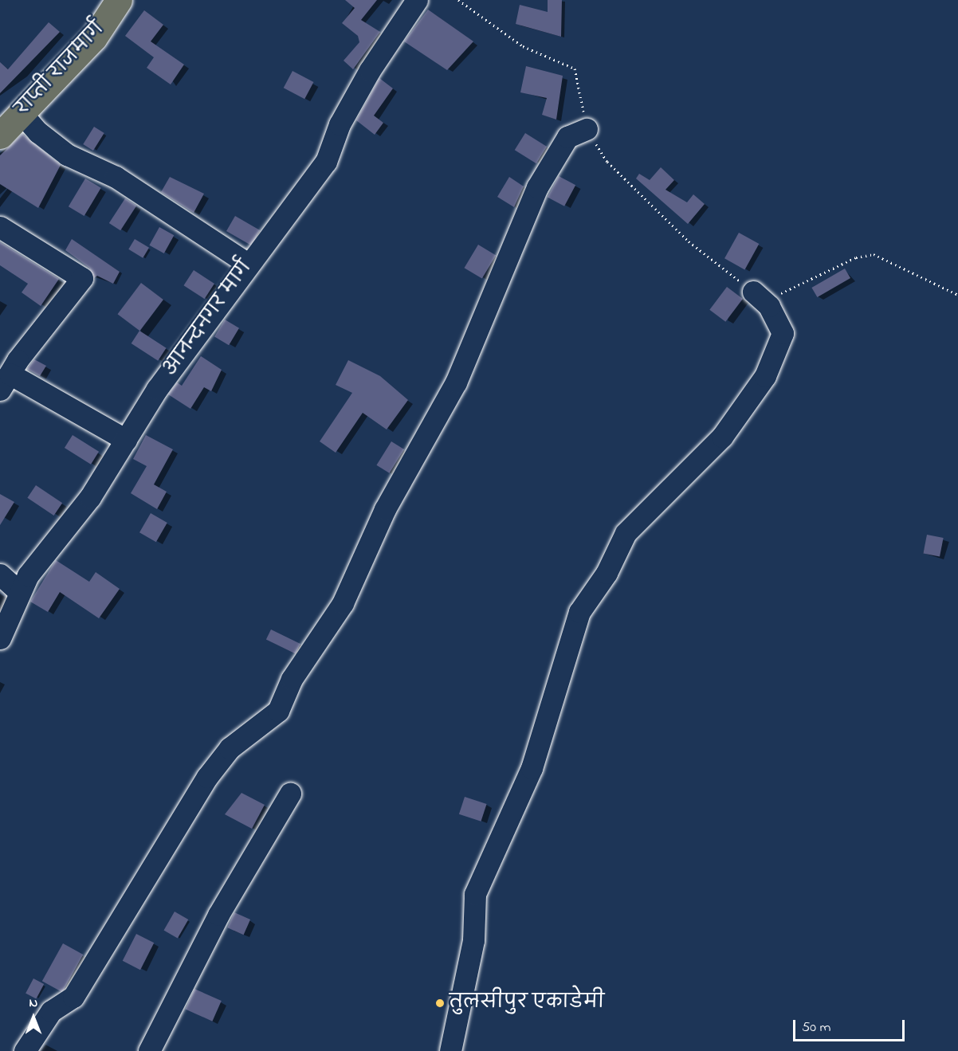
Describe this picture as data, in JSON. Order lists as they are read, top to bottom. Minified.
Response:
{"streets":{"main road":["राप्ती राजमार्ग"],"street":["आनन्दनगर मार्ग"]},"places":["तुलसीपुर एकाडेमी"],"scale_bar":"50 m","north":"top"}
